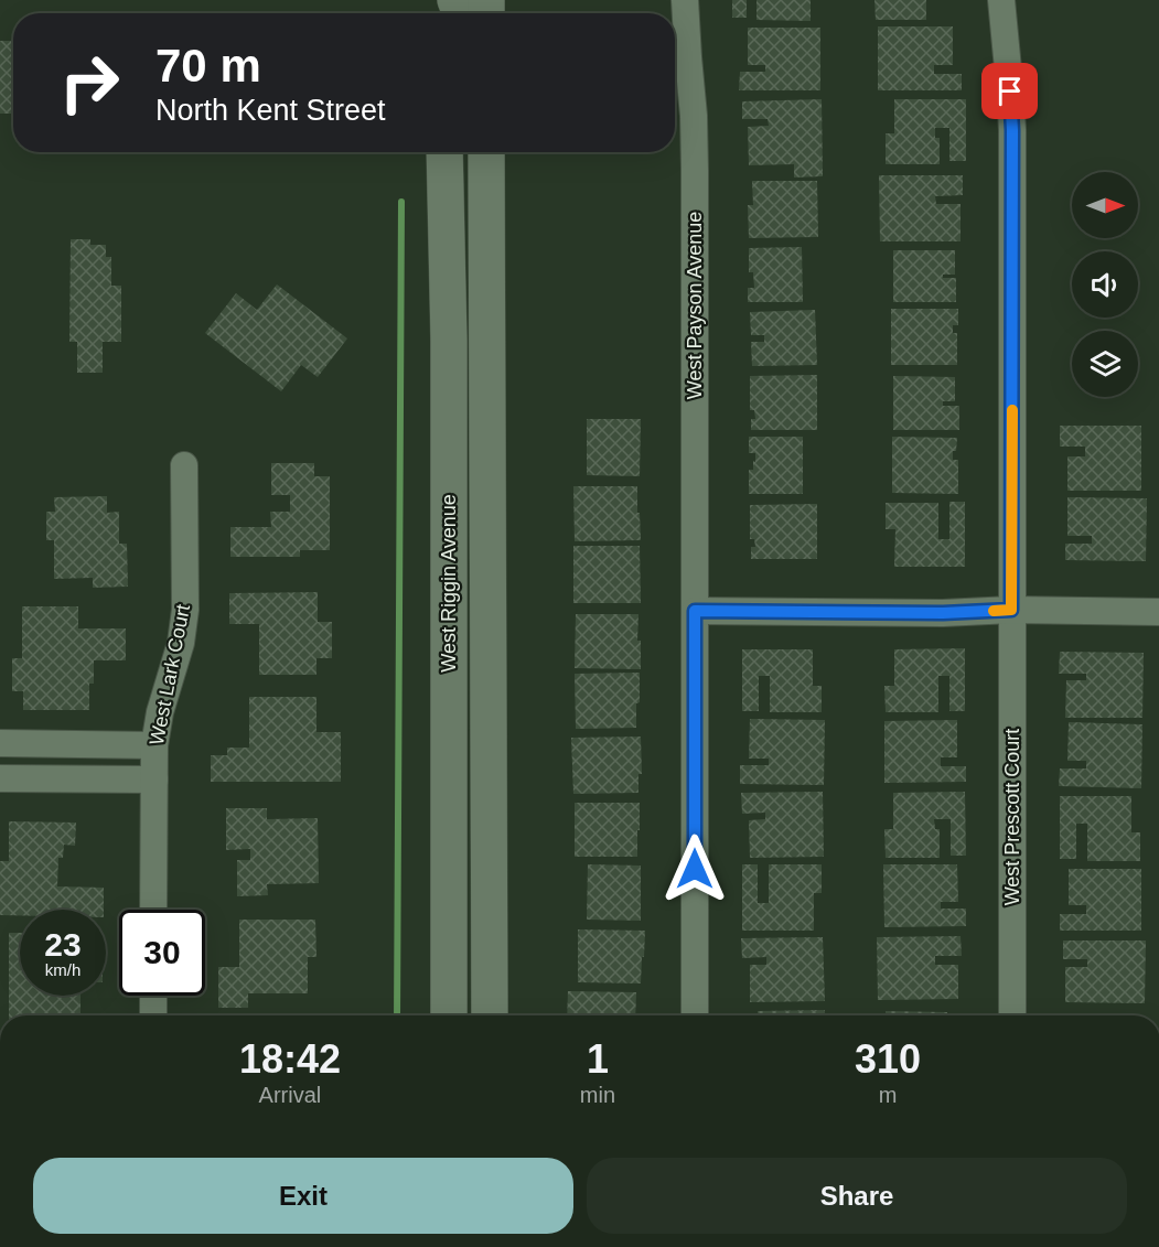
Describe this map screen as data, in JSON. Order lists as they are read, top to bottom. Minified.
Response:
{"streets":{"main road":["West Riggin Avenue"],"street":["West Payson Avenue","West Lark Court","West Prescott Court"]},"north":"right","page":{"turn":["70 m","North Kent Street"],"speed":"23 km/h","limit":"30","eta":["18:42","Arrival","1","min","310","m"],"buttons":["Exit","Share"]}}
